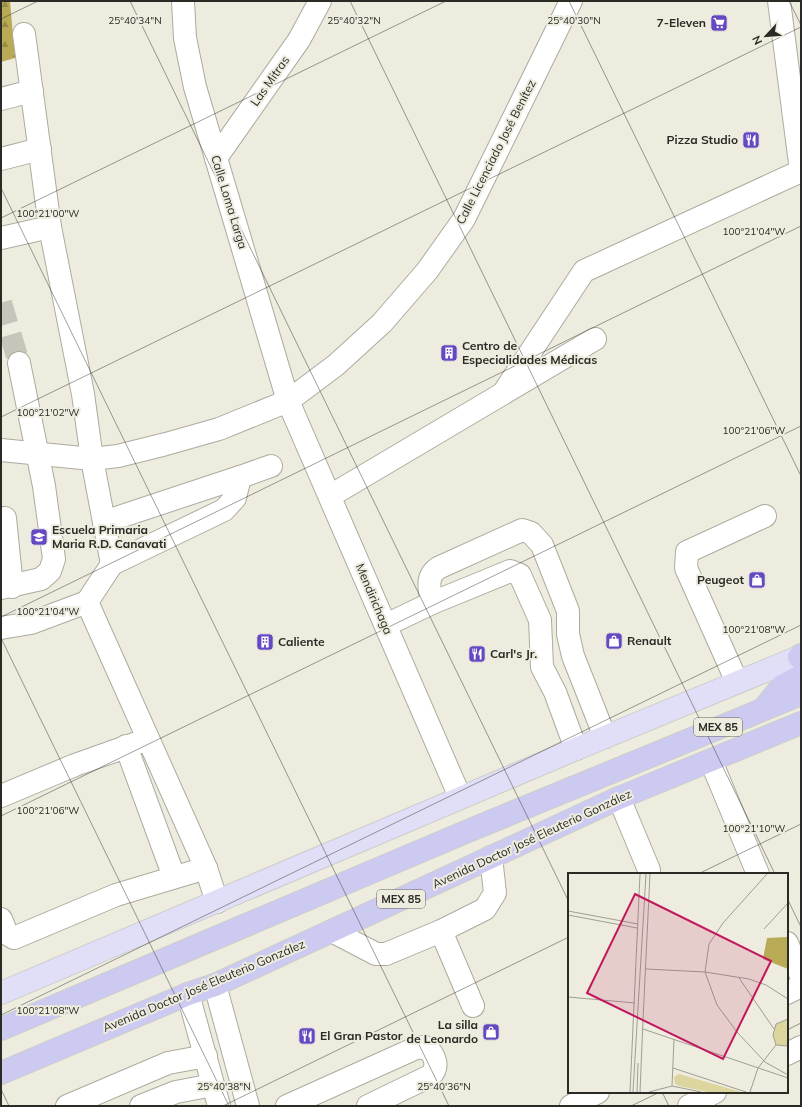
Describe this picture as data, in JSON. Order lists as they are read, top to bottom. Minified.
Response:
{"streets":{"highway":["MEX 85","Avenida Doctor José Eleuterio González"],"street":["Las Mitras","Calle Licenciado José Benítez","Calle Loma Larga","Mendirichaga"]},"crossings":[["Las Mitras","Calle Loma Larga"],["Calle Licenciado José Benítez","Calle Loma Larga"],["Calle Licenciado José Benítez","Mendirichaga"],["Calle Loma Larga","Mendirichaga"],["Mendirichaga","MEX 85"]],"places":{"supermarket":["7-Eleven"],"restaurant":["Pizza Studio","Carl's Jr.","El Gran Pastor"],"building":["Centro de Especialidades Médicas","Caliente"],"school or university":["Escuela Primaria Maria R.D. Canavati"],"shop":["Peugeot","Renault","La silla de Leonardo"]},"north":"bottom left","coordinates":["25°40'34\"N","25°40'32\"N","25°40'30\"N","100°21'00\"W","100°21'04\"W","100°21'02\"W","100°21'06\"W","100°21'08\"W","100°21'10\"W","25°40'38\"N","25°40'36\"N"]}
